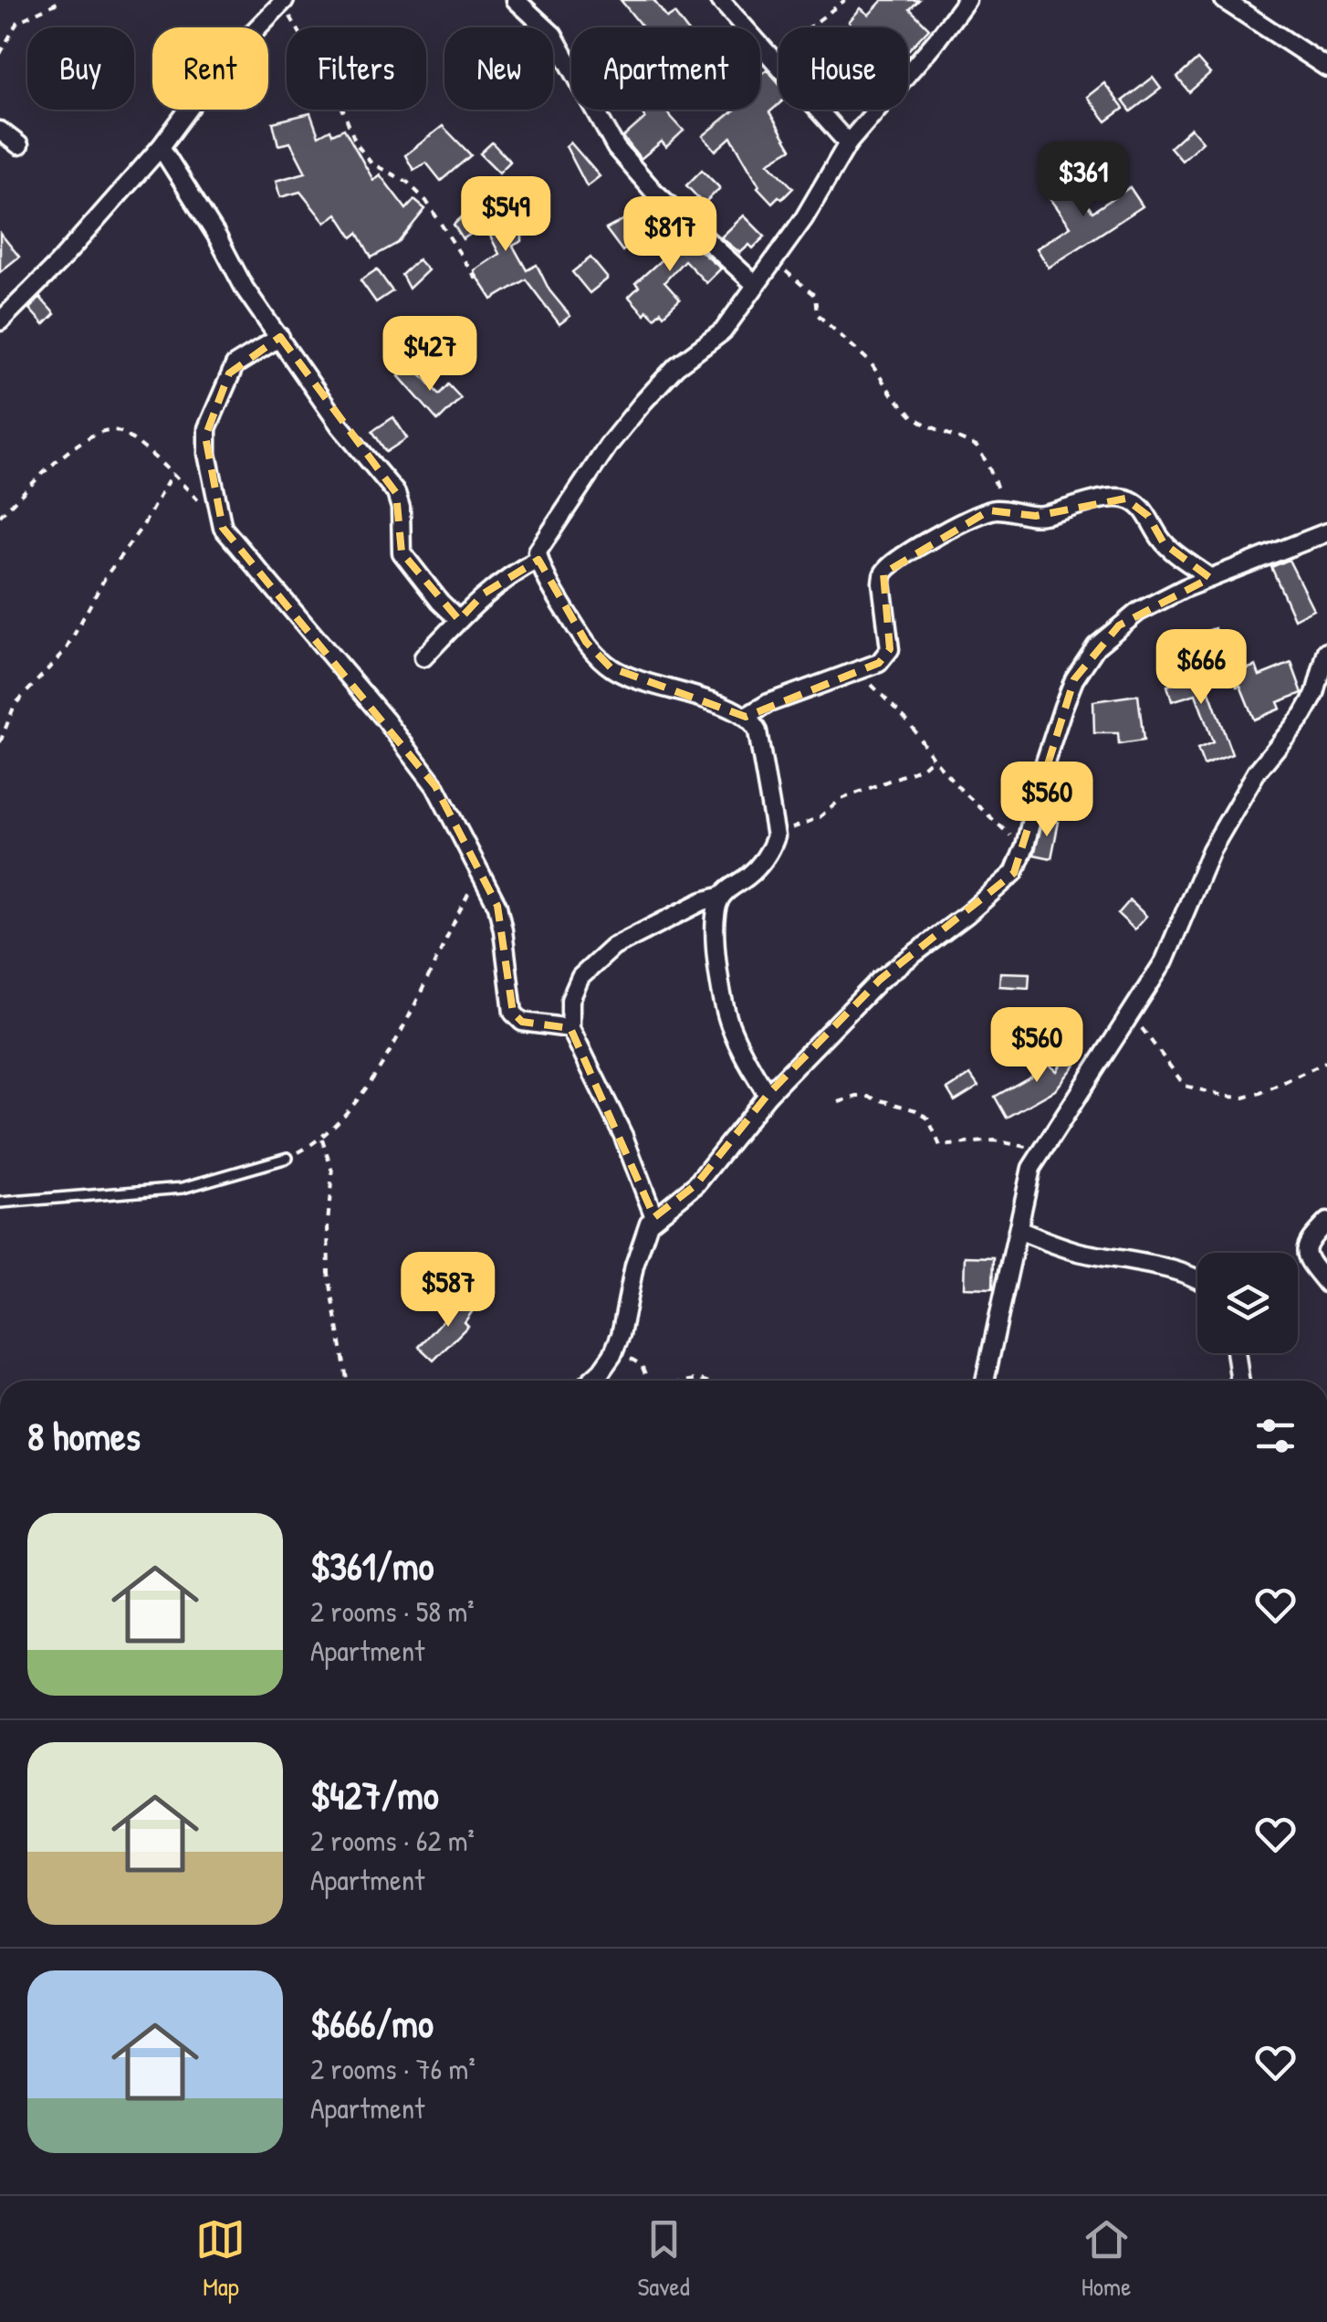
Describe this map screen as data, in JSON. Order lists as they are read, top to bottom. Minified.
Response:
{"page":{"chip":["Buy","Rent","Filters","New","Apartment","House"],"price":["$361","$549","$817","$427","$666","$560","$560","$587"],"heading":"8 homes","list":[{"name":"$361/mo","note":"2 rooms · 58 m² · Apartment"},{"name":"$427/mo","note":"2 rooms · 62 m² · Apartment"},{"name":"$666/mo","note":"2 rooms · 76 m² · Apartment"}],"tabs":["Map","Saved","Home"]}}
